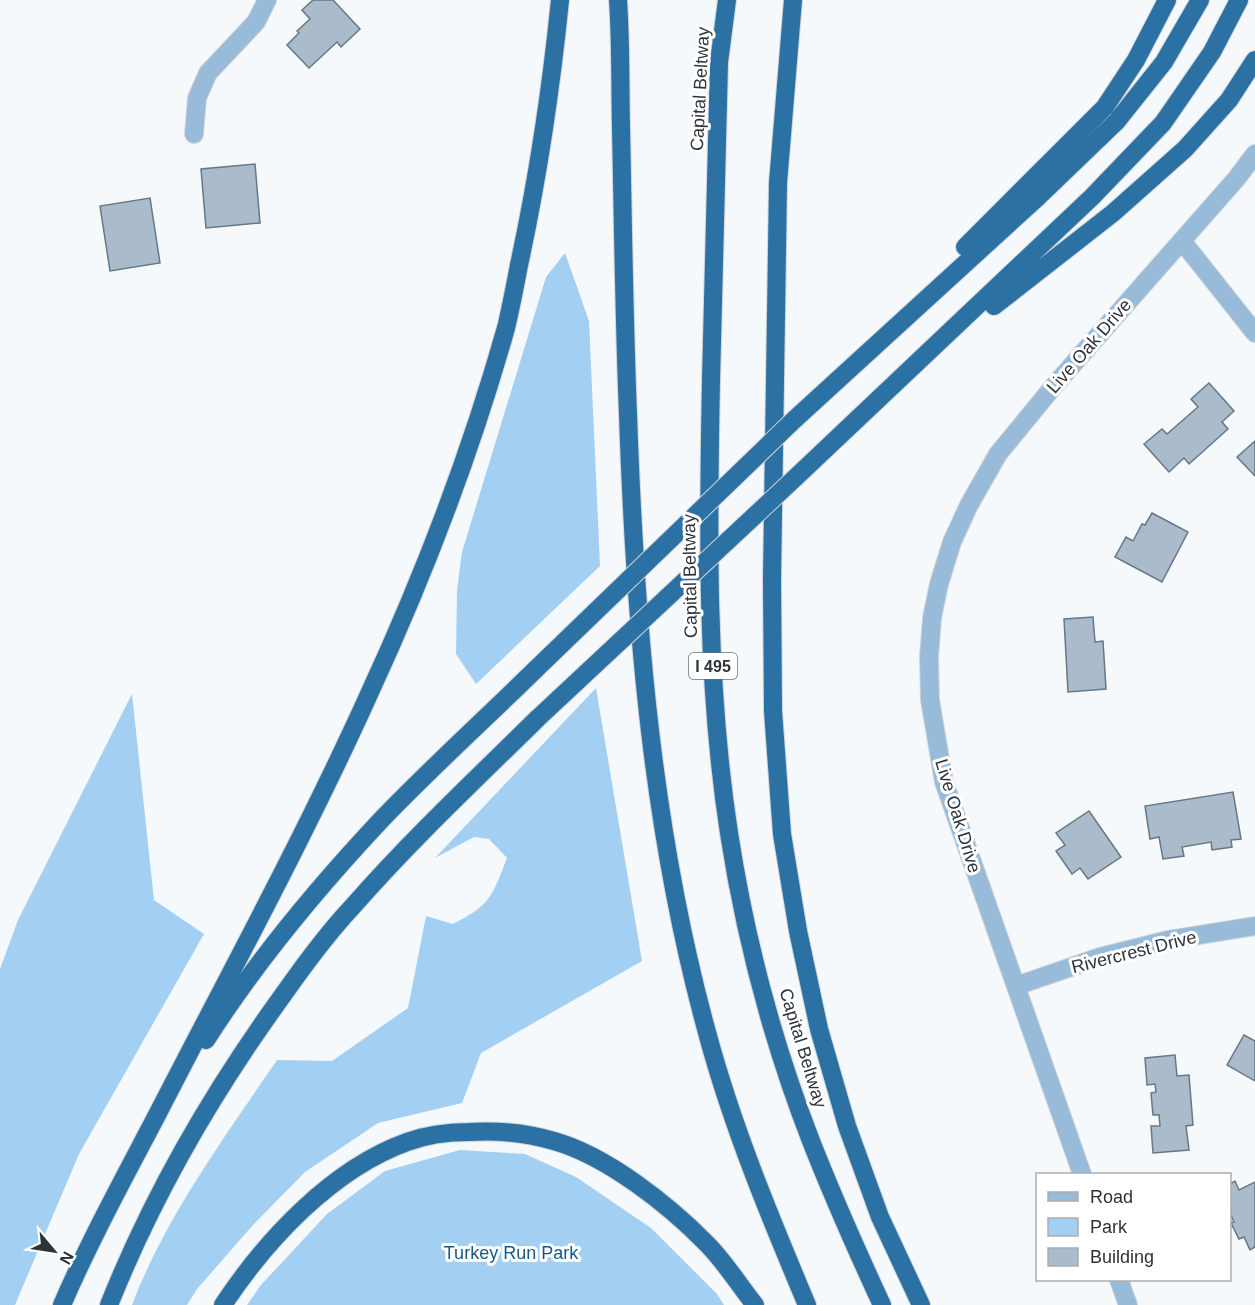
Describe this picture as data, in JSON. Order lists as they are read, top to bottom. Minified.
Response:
{"streets":{"highway":["Capital Beltway","I 495"],"street":["Live Oak Drive","Rivercrest Drive"]},"crossings":[["Live Oak Drive","Rivercrest Drive"]],"parks":["Turkey Run Park"],"legend":["Road","Park","Building"],"north":"bottom right"}
